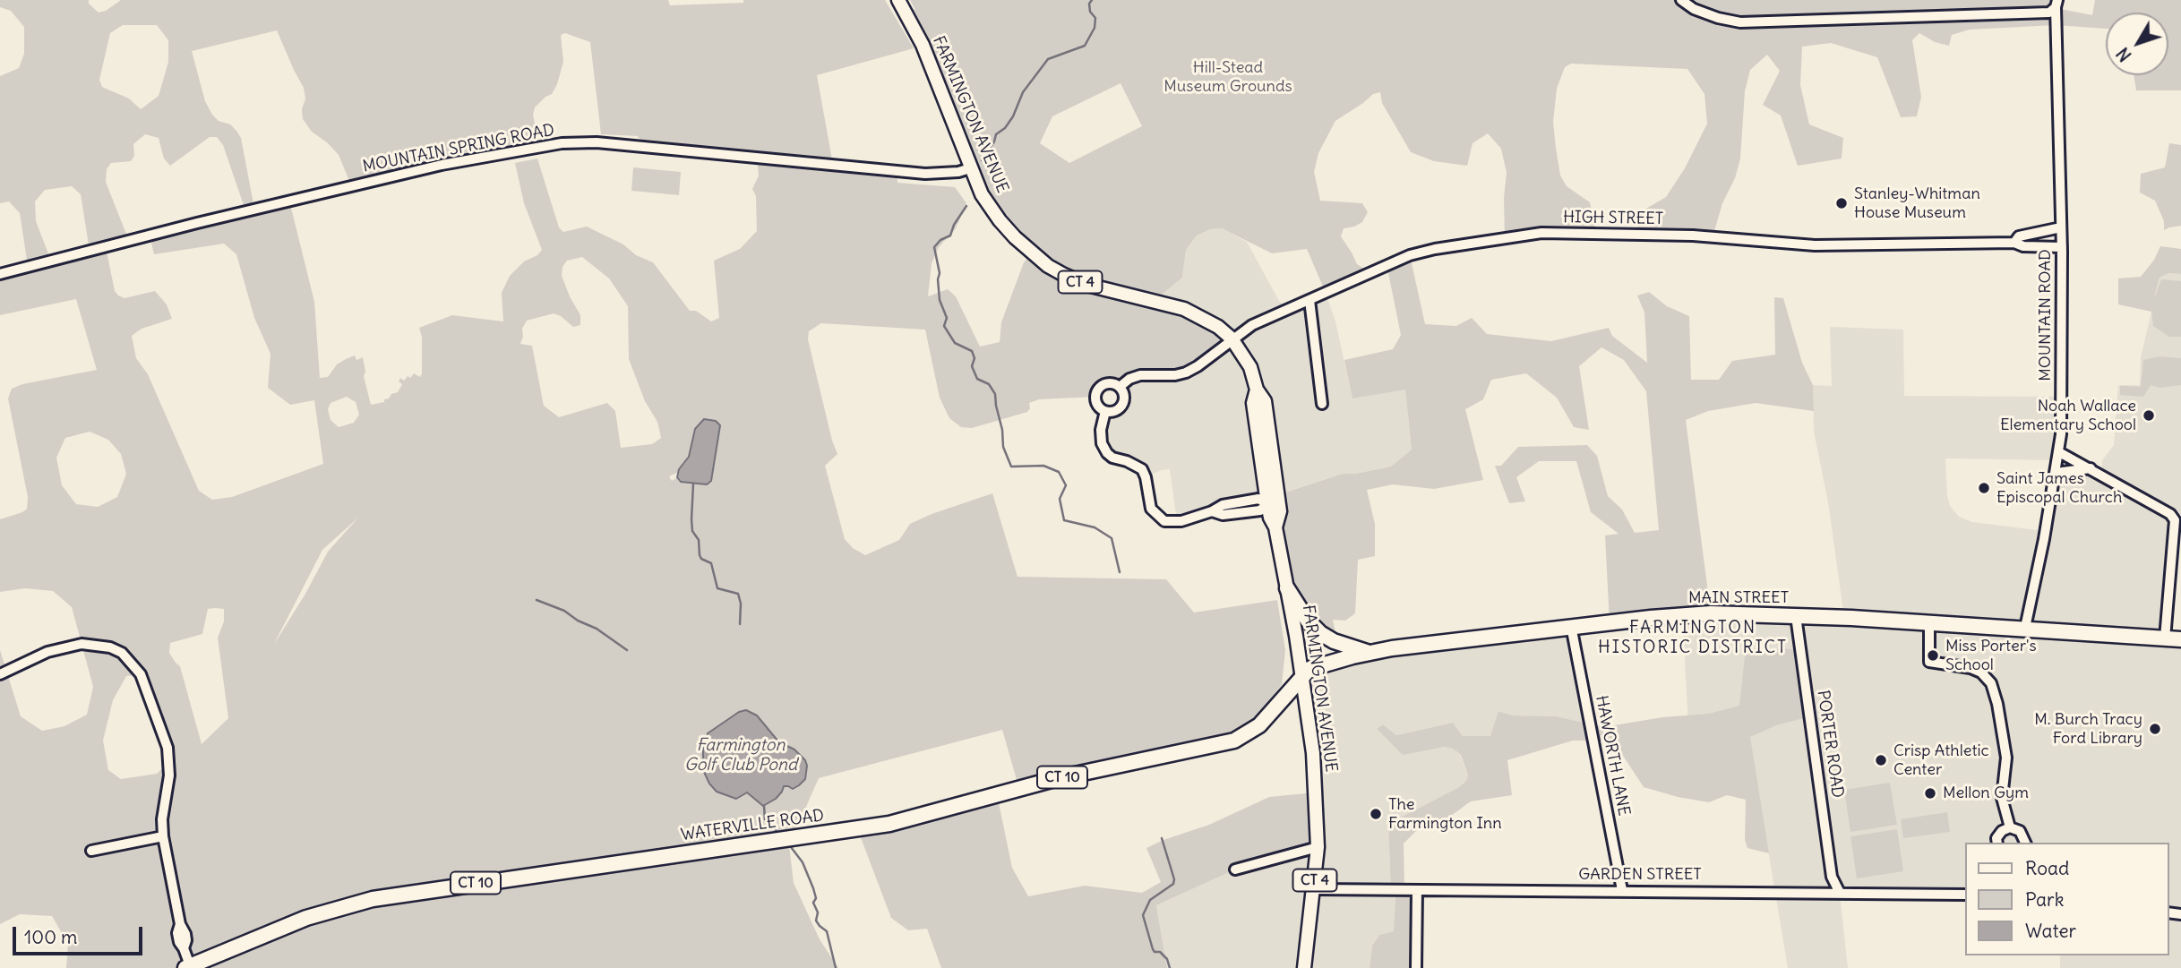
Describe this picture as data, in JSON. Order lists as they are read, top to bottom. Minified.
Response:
{"streets":{"highway":["MAIN STREET","CT 10","WATERVILLE ROAD"],"main road":["FARMINGTON AVENUE","CT 4"],"street":["MOUNTAIN SPRING ROAD","HIGH STREET","MOUNTAIN ROAD","PORTER ROAD","HAWORTH LANE","GARDEN STREET"]},"crossings":[["FARMINGTON AVENUE","MOUNTAIN SPRING ROAD"],["FARMINGTON AVENUE","HIGH STREET"],["FARMINGTON AVENUE","MAIN STREET"],["FARMINGTON AVENUE","WATERVILLE ROAD"],["FARMINGTON AVENUE","GARDEN STREET"],["HIGH STREET","MOUNTAIN ROAD"],["MOUNTAIN ROAD","MAIN STREET"],["MAIN STREET","PORTER ROAD"],["MAIN STREET","HAWORTH LANE"],["MAIN STREET","WATERVILLE ROAD"],["PORTER ROAD","GARDEN STREET"],["HAWORTH LANE","GARDEN STREET"]],"districts":["FARMINGTON HISTORIC DISTRICT"],"water":["Farmington Golf Club Pond"],"parks":["Hill-Stead Museum Grounds"],"places":["Stanley-Whitman House Museum","Noah Wallace Elementary School","Saint James Episcopal Church","Miss Porter's School","M. Burch Tracy Ford Library","Crisp Athletic Center","Mellon Gym","The Farmington Inn"],"legend":["Road","Park","Water"],"scale_bar":"100 m","north":"bottom left"}
